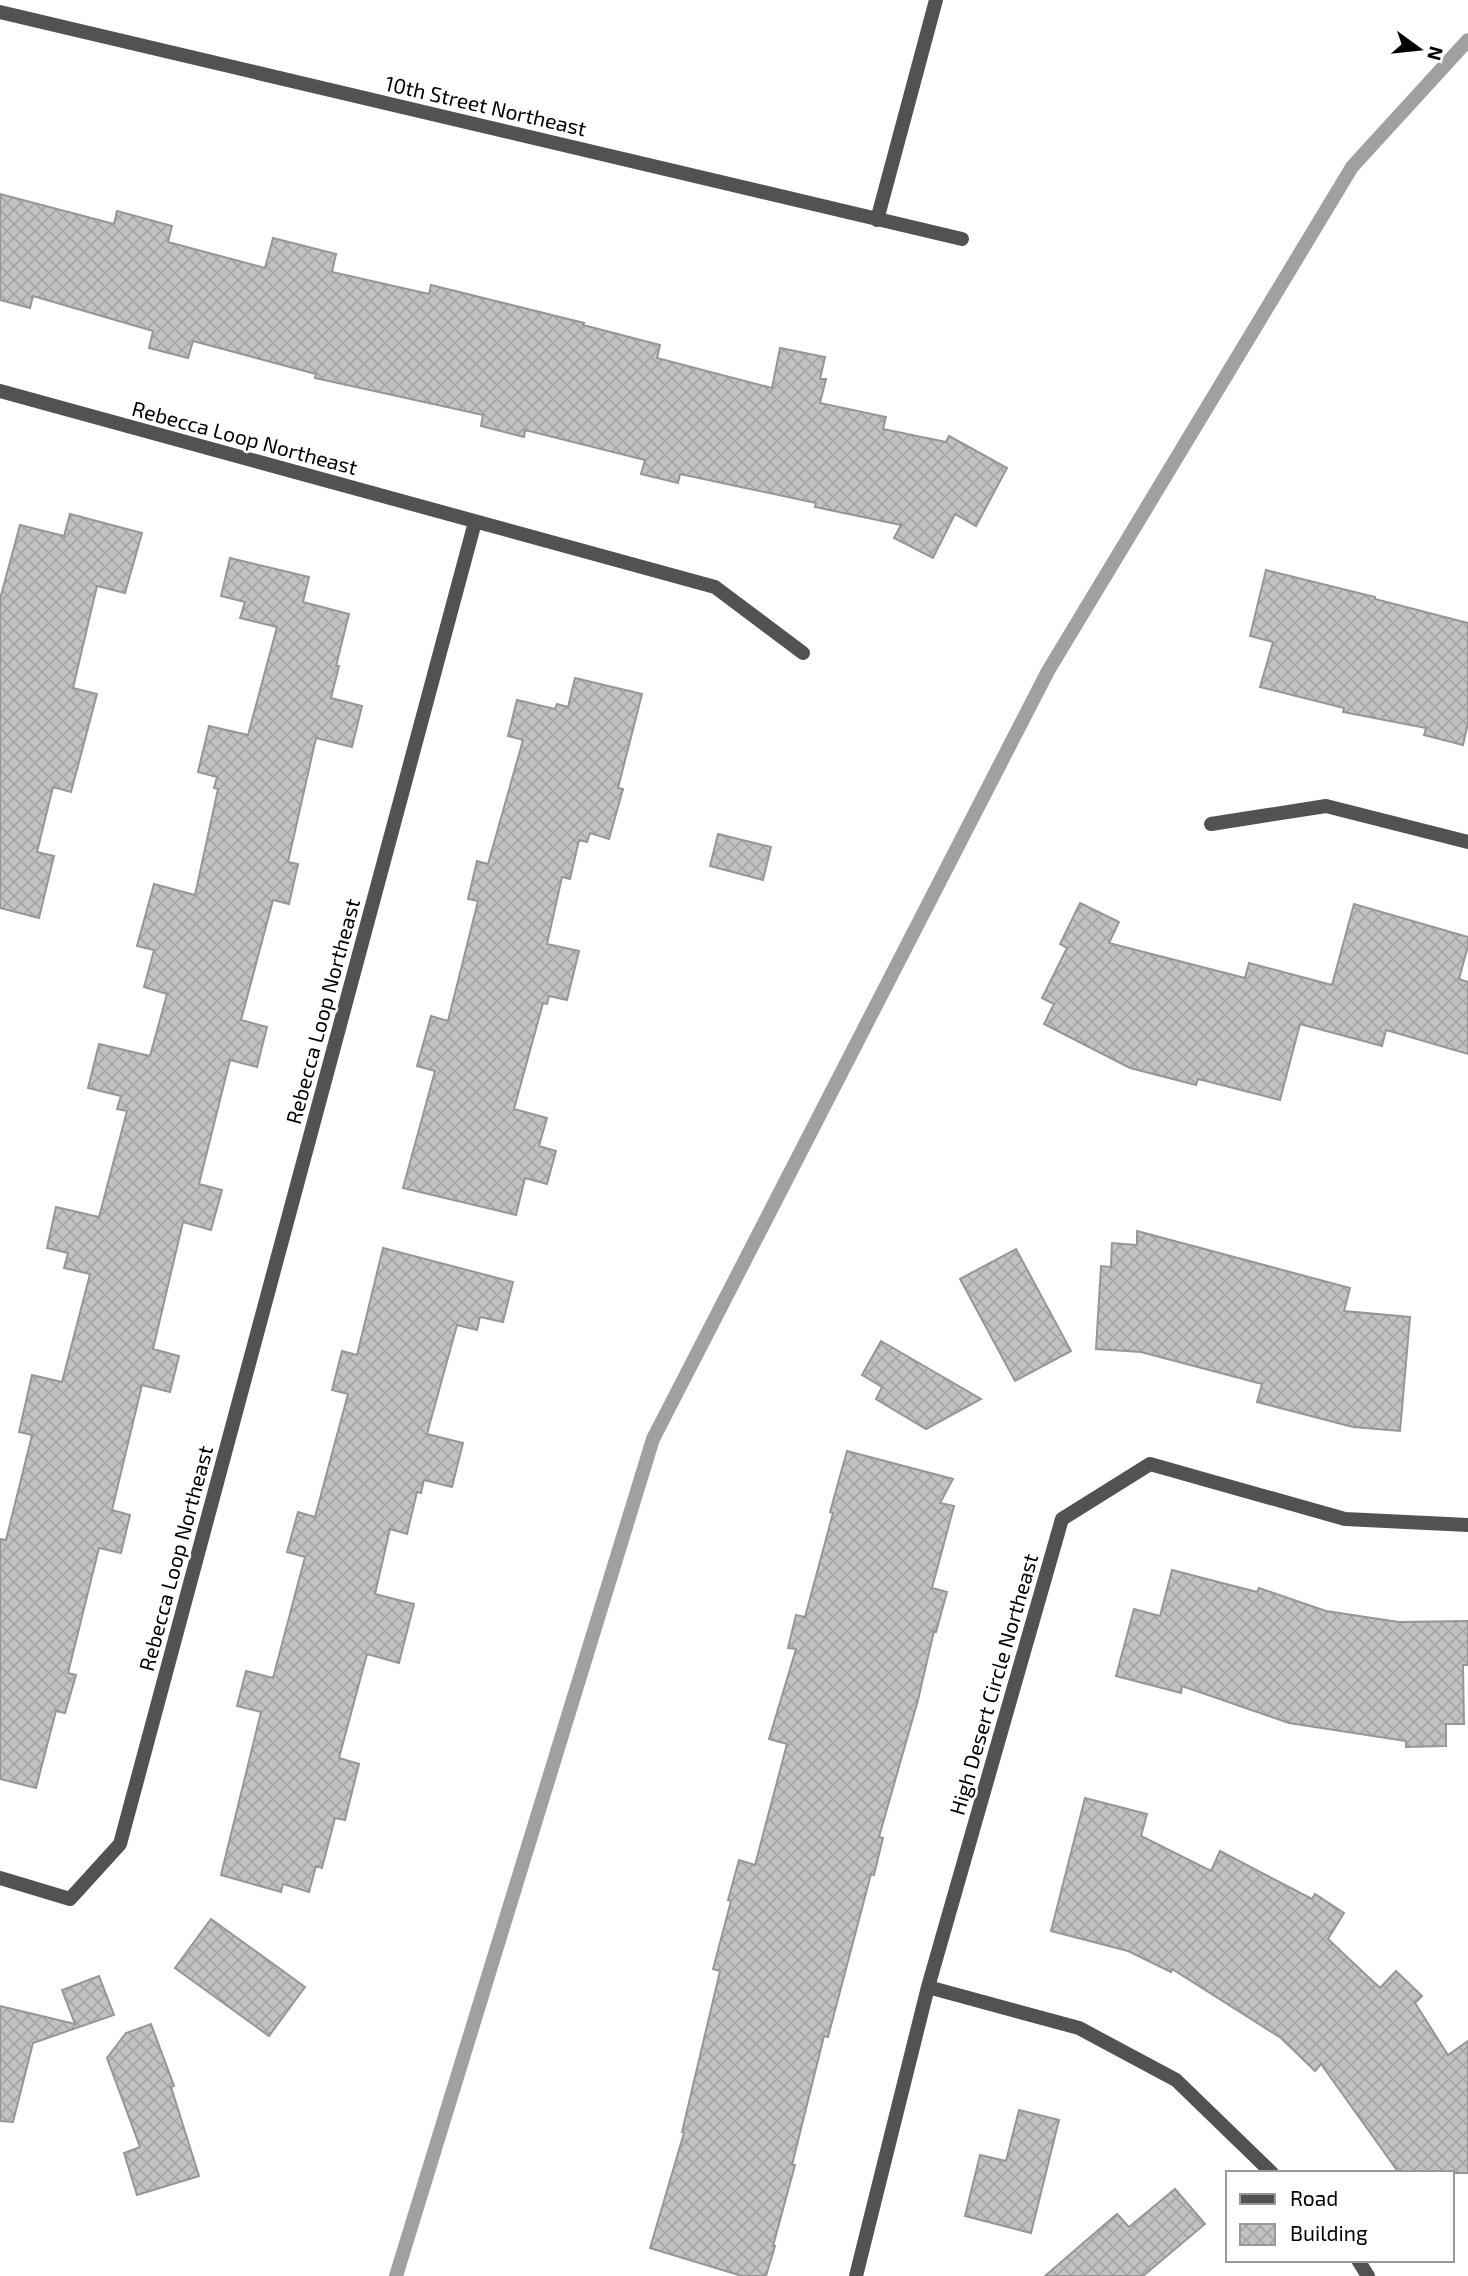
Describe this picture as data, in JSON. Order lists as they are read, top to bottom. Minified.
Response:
{"streets":{"street":["10th Street Northeast","Rebecca Loop Northeast","High Desert Circle Northeast"]},"legend":["Road","Building"],"north":"right"}
